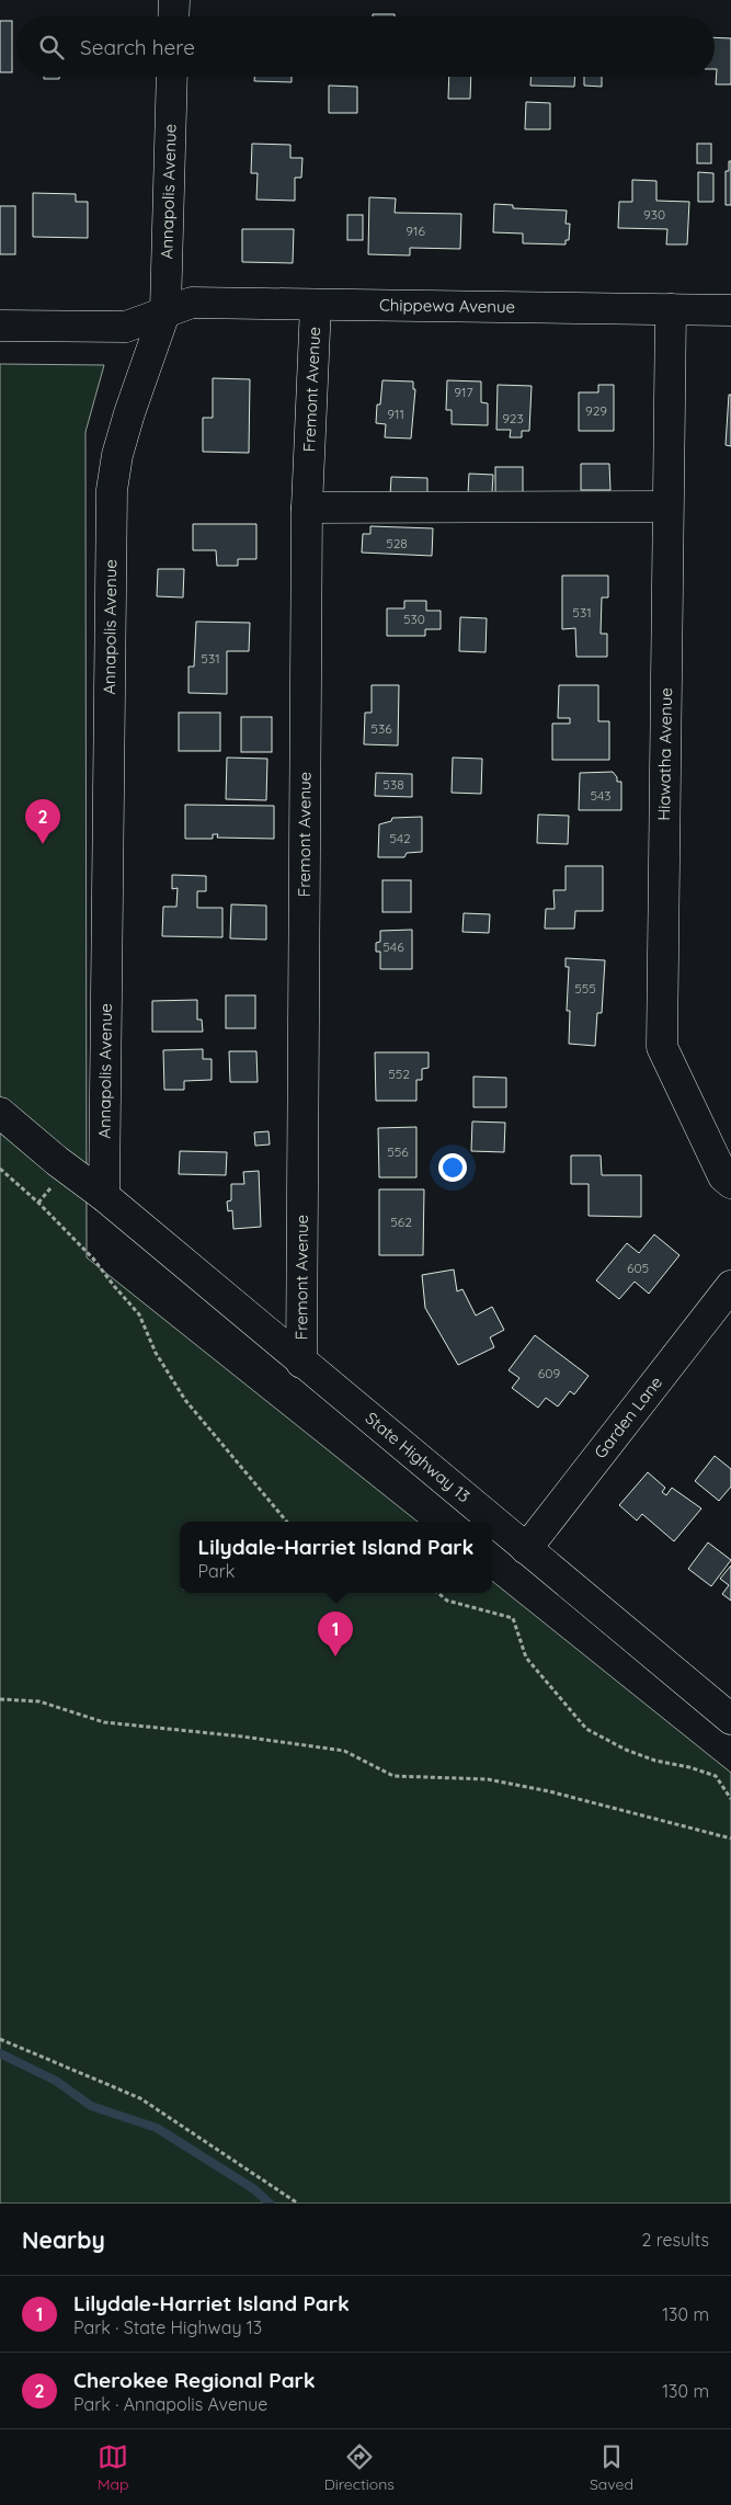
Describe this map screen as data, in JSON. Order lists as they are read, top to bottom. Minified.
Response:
{"streets":{"street":["Annapolis Avenue","Chippewa Avenue","Fremont Avenue","Hiawatha Avenue","Garden Lane","State Highway 13"]},"crossings":[["Annapolis Avenue","Chippewa Avenue"],["Annapolis Avenue","State Highway 13"],["Chippewa Avenue","Fremont Avenue"],["Chippewa Avenue","Hiawatha Avenue"],["Fremont Avenue","State Highway 13"],["Garden Lane","State Highway 13"]],"house_numbers":["930","916","917","929","911","923","528","531","530","531","536","538","543","542","546","555","552","556","562","605","609"],"page":{"search":"Search here","pins":["2","1"],"popup":["Lilydale-Harriet Island Park","Park"],"heading":["Nearby","2 results"],"list":[{"mark":"1","name":"Lilydale-Harriet Island Park","note":"Park · State Highway 13","value":"130 m"},{"mark":"2","name":"Cherokee Regional Park","note":"Park · Annapolis Avenue","value":"130 m"}],"nav":["Map","Directions","Saved"]}}
